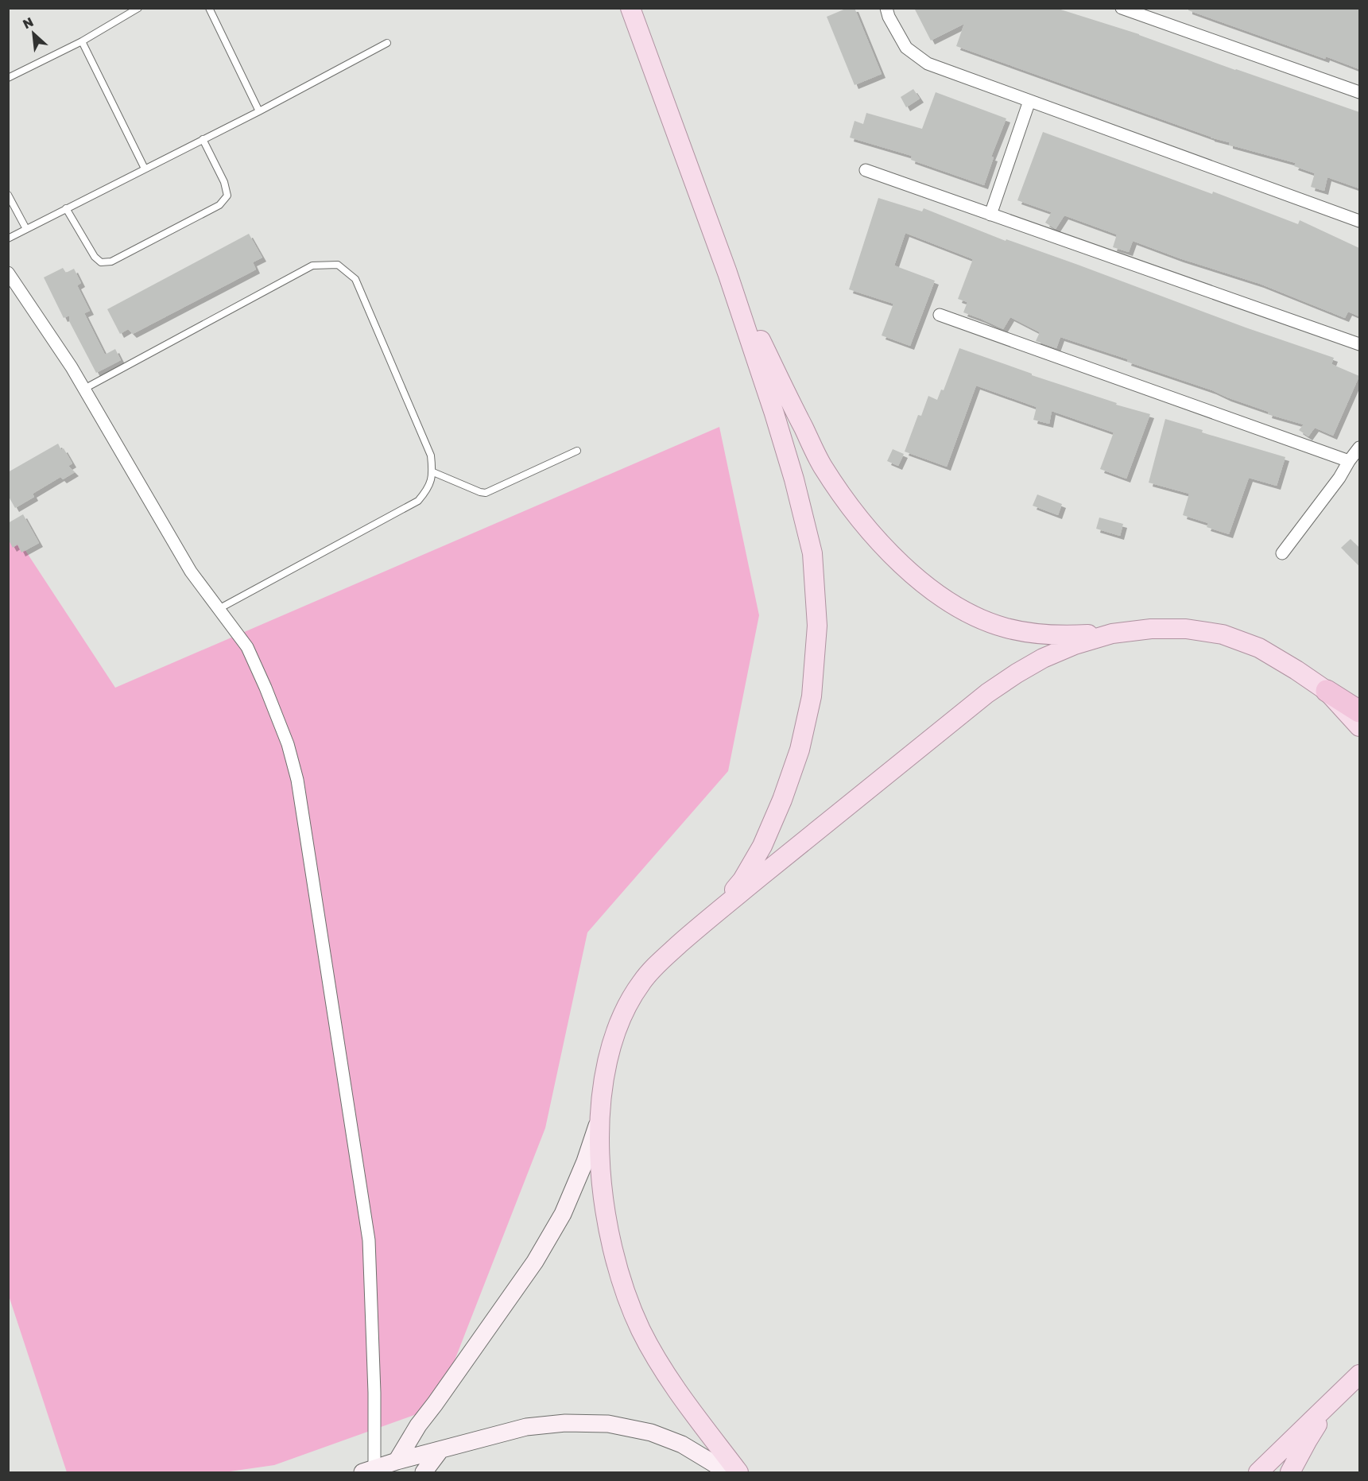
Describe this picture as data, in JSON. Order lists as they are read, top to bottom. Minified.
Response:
{"north":"top left"}
